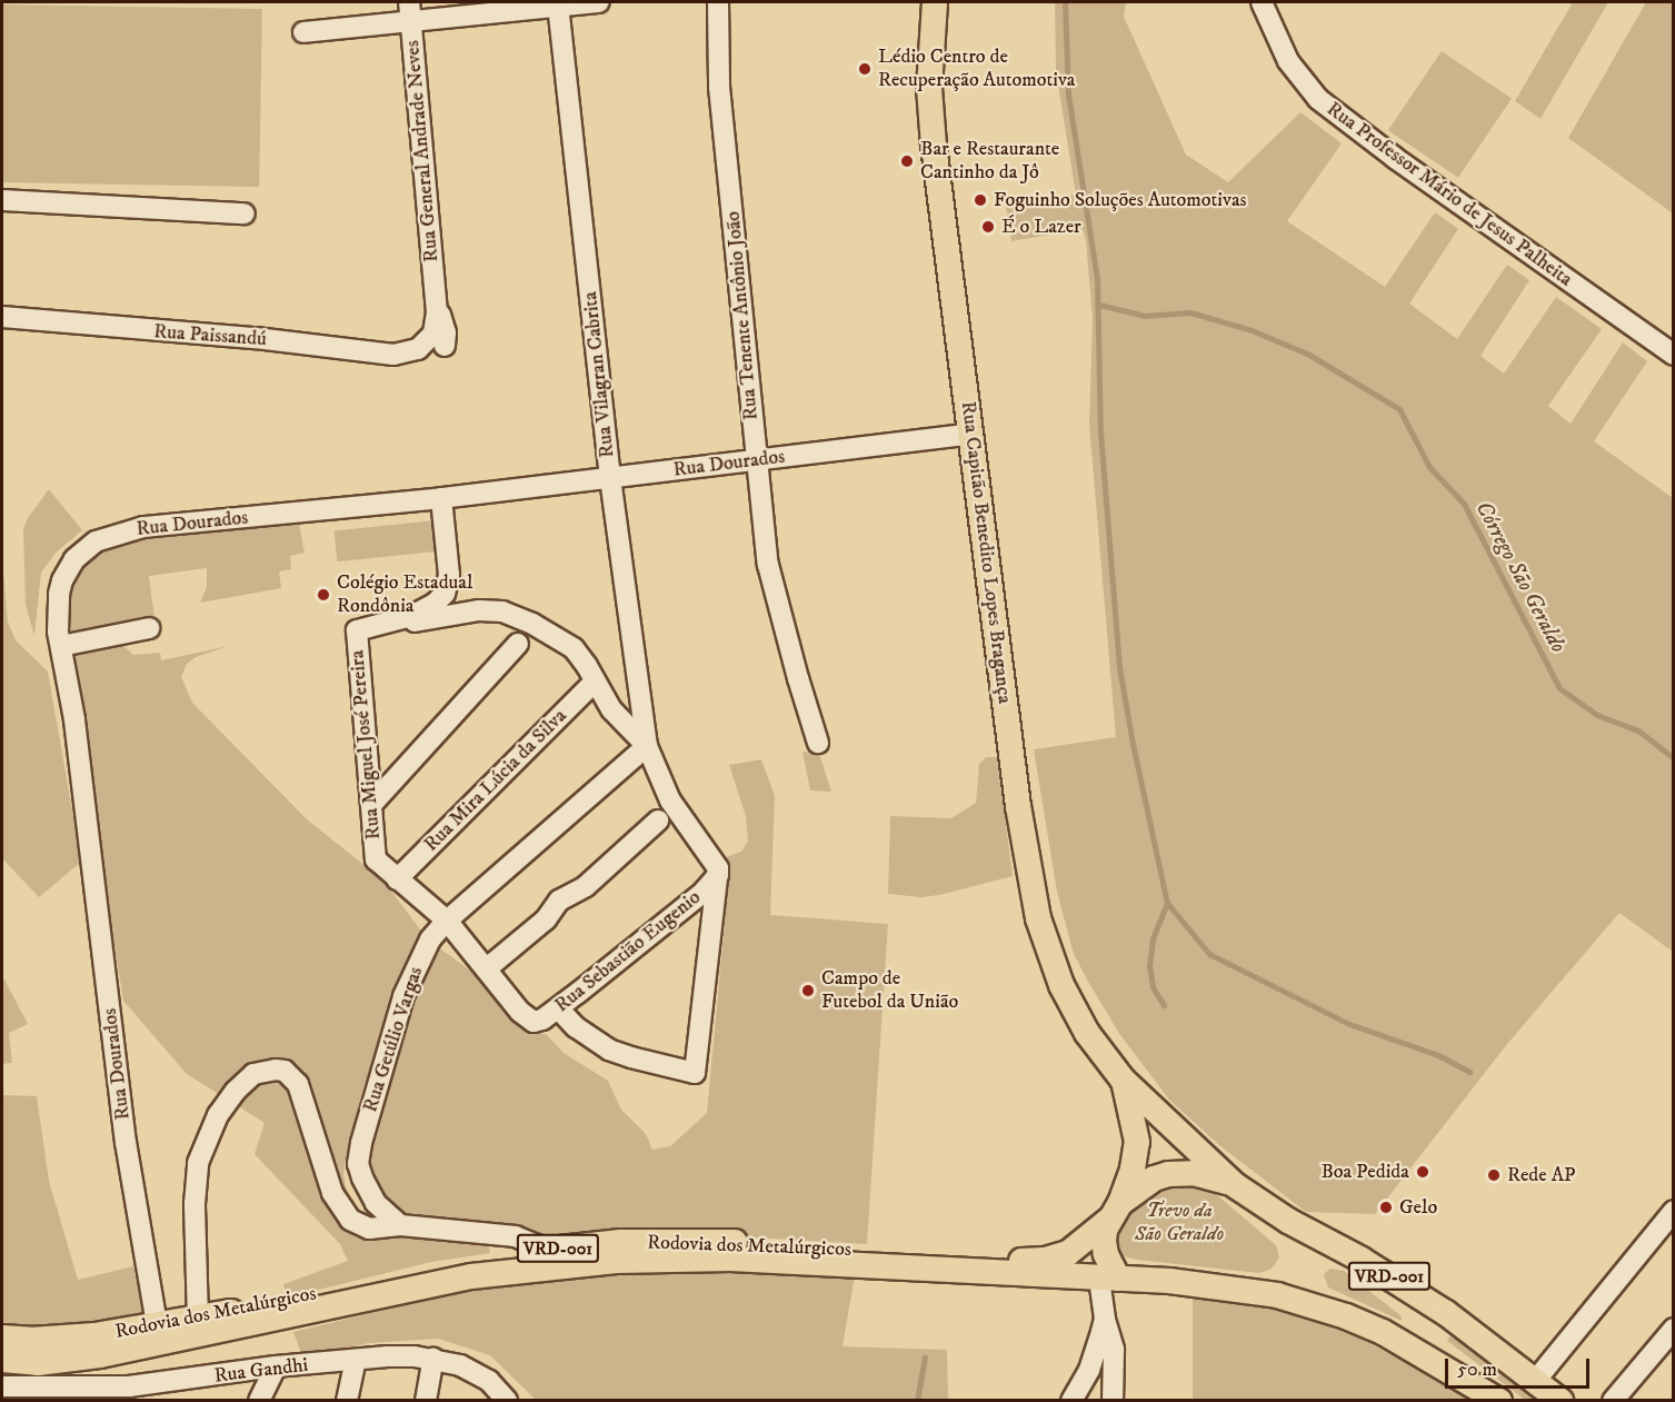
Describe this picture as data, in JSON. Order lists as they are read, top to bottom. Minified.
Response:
{"streets":{"main road":["Rua Capitão Benedito Lopes Bragança","Rodovia dos Metalúrgicos","VRD-001"],"street":["Rua General Andrade Neves","Rua Professor Mário de Jesus Palheita","Rua Tenente Antônio João","Rua Paissandú","Rua Vilagran Cabrita","Rua Dourados","Rua Miguel José Pereira","Rua Mira Lúcia da Silva","Rua Sebastião Eugenio","Rua Getúlio Vargas","Rua Gandhi"]},"crossings":[["Rua General Andrade Neves","Rua Paissandú"],["Rua Tenente Antônio João","Rua Dourados"],["Rua Vilagran Cabrita","Rua Dourados"],["Rua Vilagran Cabrita","Rua Getúlio Vargas"],["Rua Dourados","Rua Capitão Benedito Lopes Bragança"],["Rua Dourados","Rodovia dos Metalúrgicos"],["Rua Capitão Benedito Lopes Bragança","Rodovia dos Metalúrgicos"],["Rua Miguel José Pereira","Rua Mira Lúcia da Silva"]],"water":["Córrego São Geraldo"],"parks":["Trevo da São Geraldo"],"places":["Lédio Centro de Recuperação Automotiva","Bar e Restaurante Cantinho da Jô","Foguinho Soluções Automotivas","É o Lazer","Colégio Estadual Rondônia","Campo de Futebol da União","Boa Pedida","Rede AP","Gelo"],"scale_bar":"50 m"}
